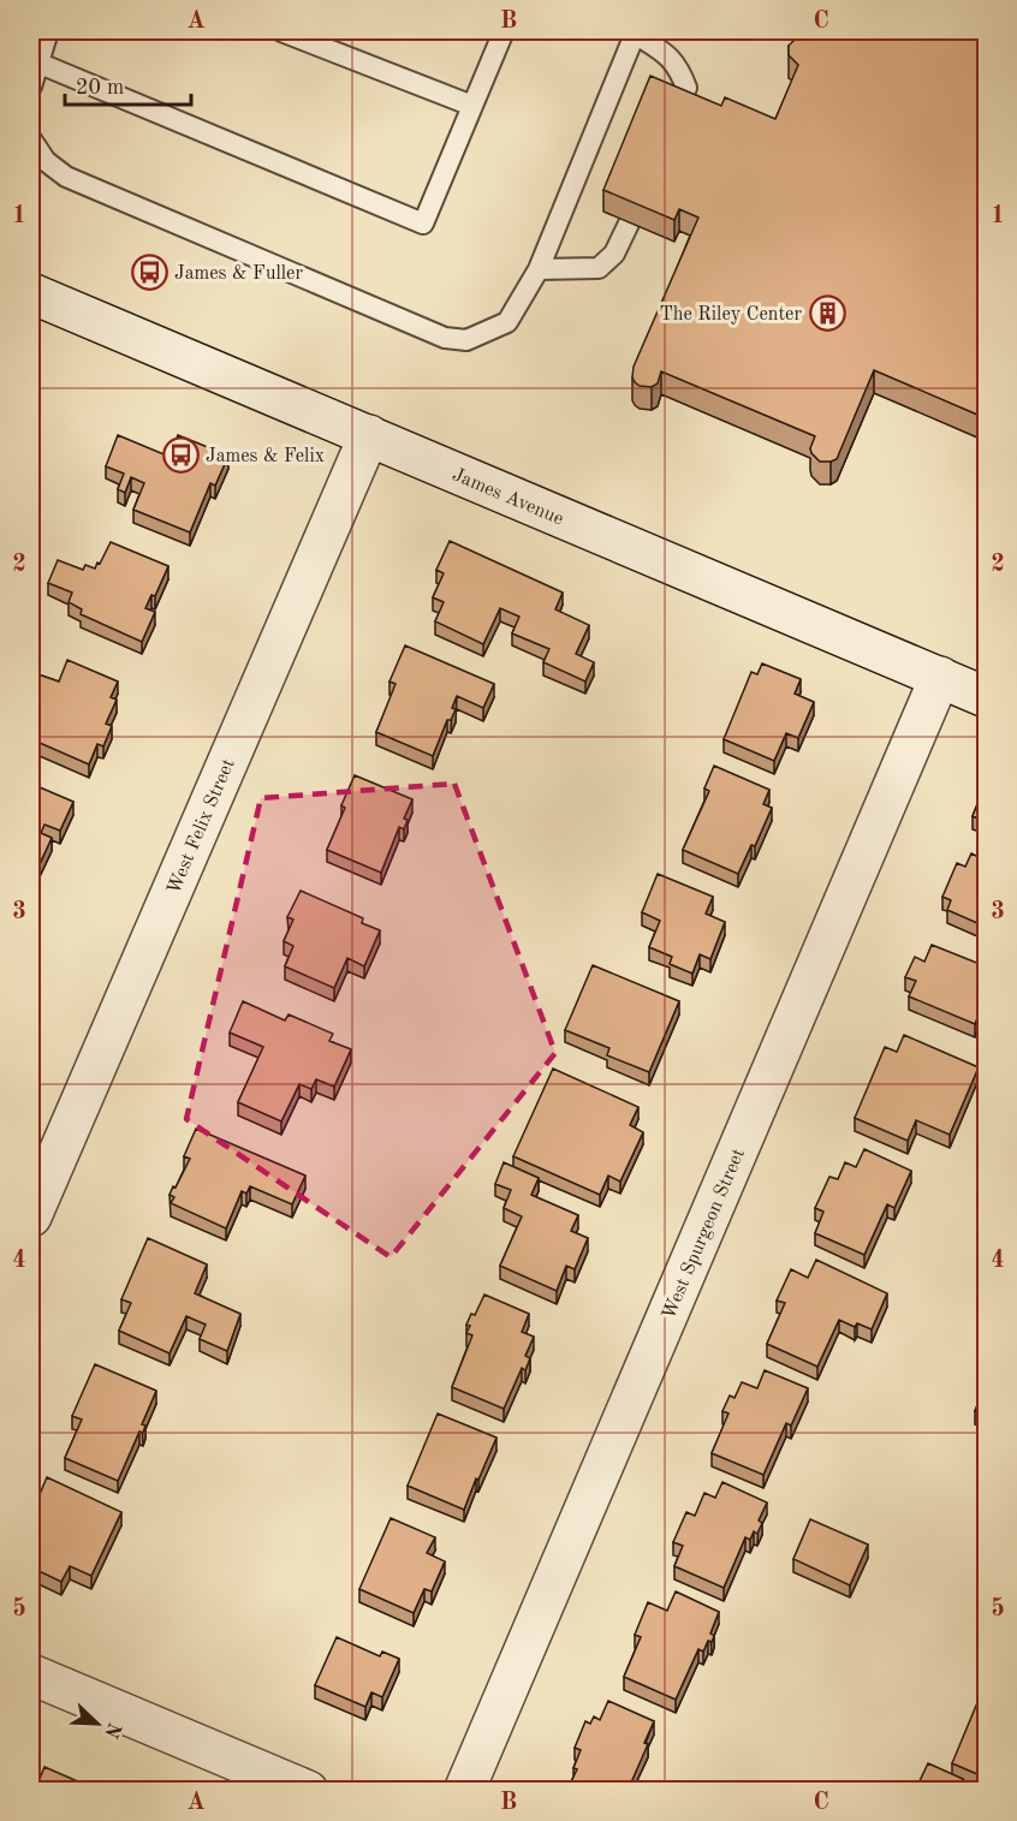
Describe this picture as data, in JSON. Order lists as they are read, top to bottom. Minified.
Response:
{"streets":{"street":["James Avenue","West Felix Street","West Spurgeon Street"]},"crossings":[["James Avenue","West Felix Street"],["James Avenue","West Spurgeon Street"]],"places":{"bus stop":["James & Fuller","James & Felix"],"building":["The Riley Center"]},"scale_bar":"20 m","north":"bottom right","grid":{"columns":["A","B","C"],"rows":["1","2","3","4","5"]}}
